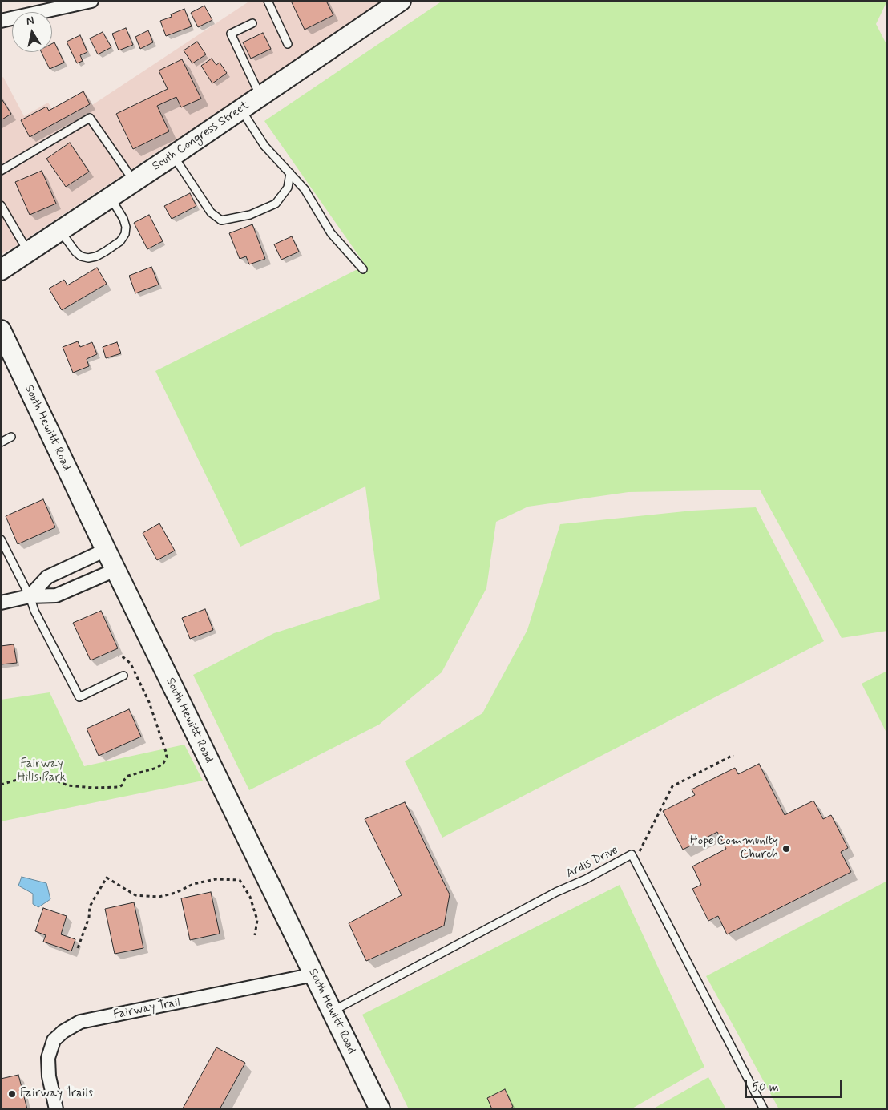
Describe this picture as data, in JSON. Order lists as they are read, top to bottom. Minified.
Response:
{"streets":{"main road":["South Congress Street","South Hewitt Road"],"street":["Fairway Trail"],"lane":["Ardis Drive"]},"crossings":[["South Hewitt Road","Ardis Drive"],["South Hewitt Road","Fairway Trail"]],"parks":["Fairway Hills Park"],"places":["Hope Community Church","Fairway Trails"],"scale_bar":"50 m","north":"top"}
